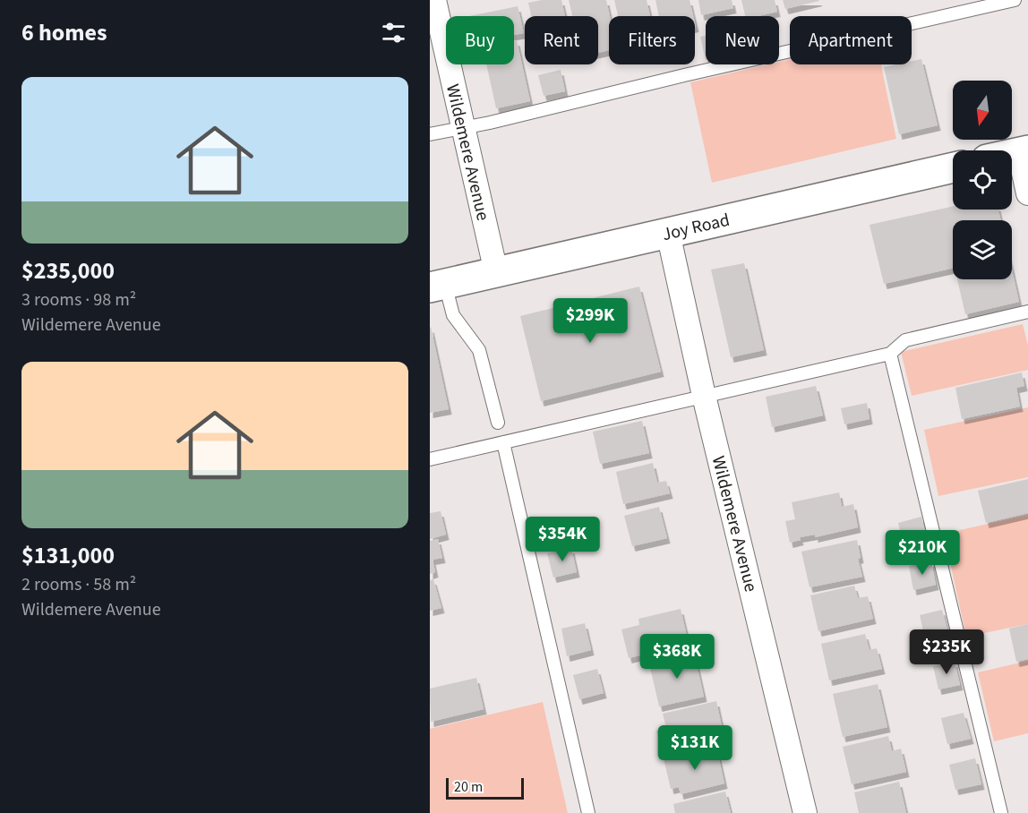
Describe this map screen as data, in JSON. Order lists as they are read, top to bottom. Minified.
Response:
{"streets":{"street":["Wildemere Avenue","Joy Road"]},"crossings":[["Wildemere Avenue","Joy Road"]],"scale_bar":"20 m","north":"bottom","page":{"heading":"6 homes","chip":["Buy","Rent","Filters","New","Apartment"],"list":[{"name":"$235,000","note":"3 rooms · 98 m² · Wildemere Avenue"},{"name":"$131,000","note":"2 rooms · 58 m² · Wildemere Avenue"}],"price":["$299K","$354K","$210K","$235K","$368K","$131K"],"scale":"20 m"}}
